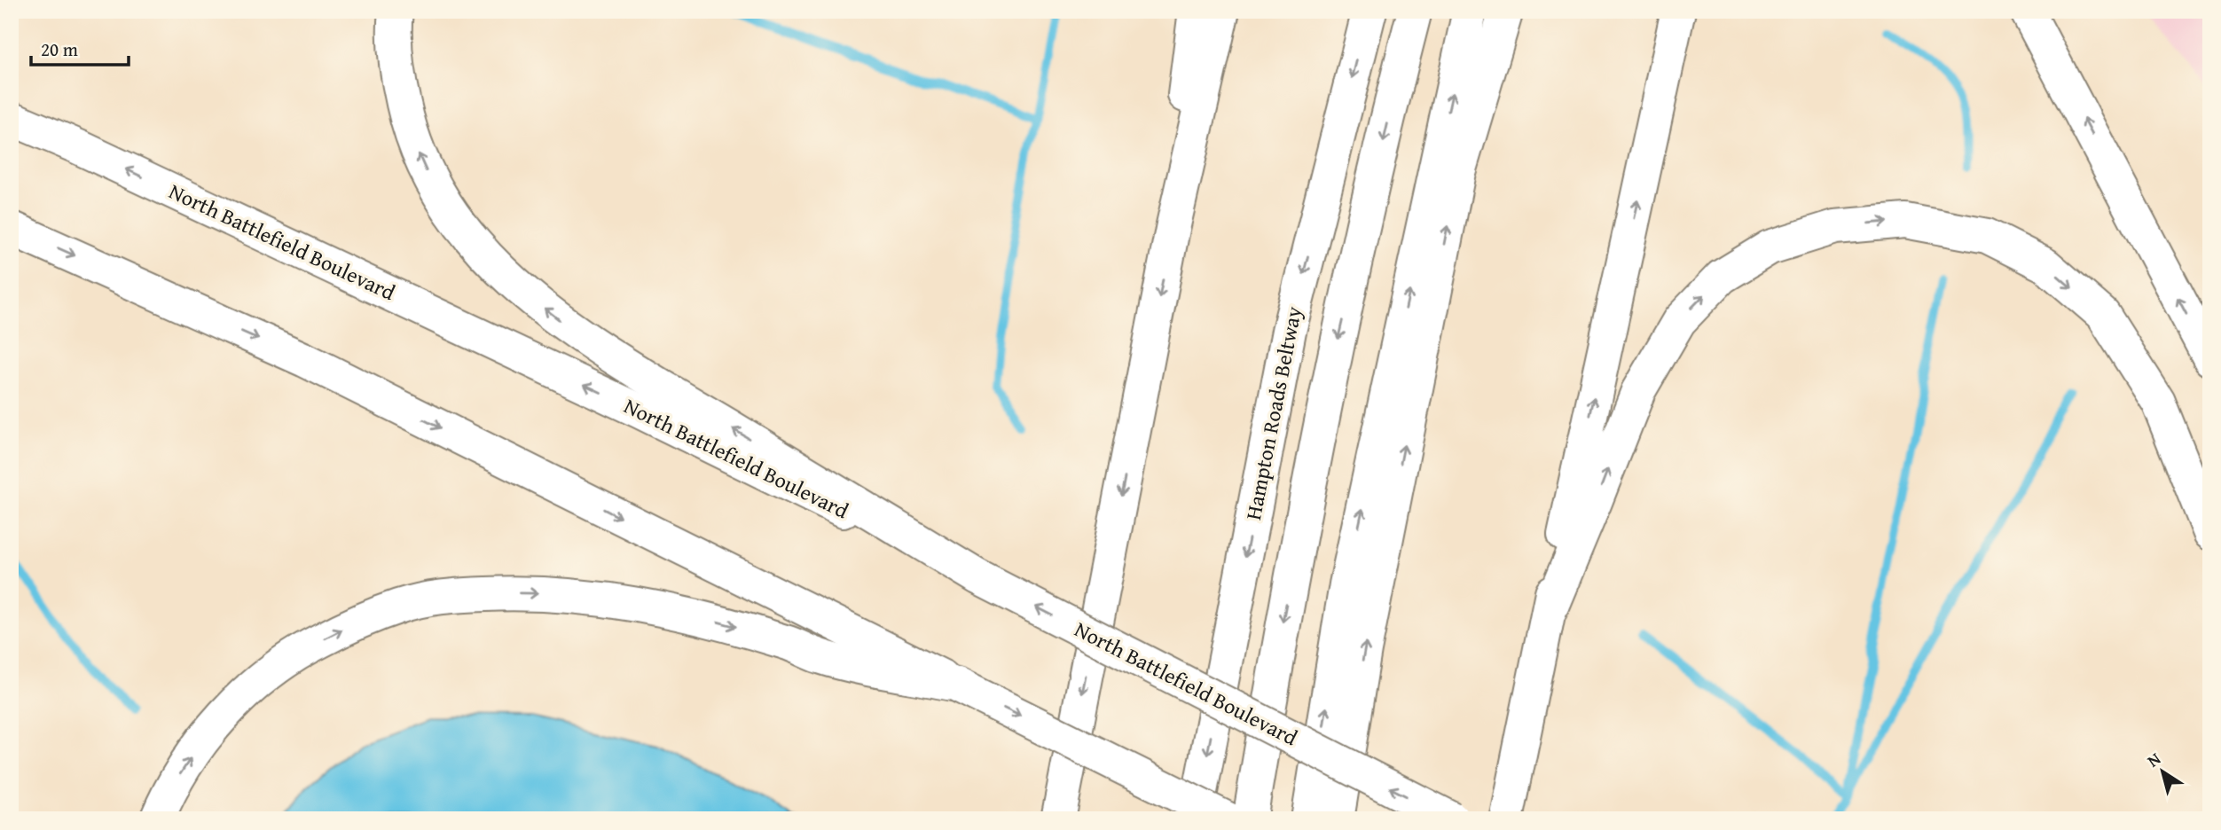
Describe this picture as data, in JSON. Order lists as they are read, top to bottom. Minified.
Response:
{"streets":{"main road":["North Battlefield Boulevard","Hampton Roads Beltway"]},"scale_bar":"20 m","north":"top left"}
